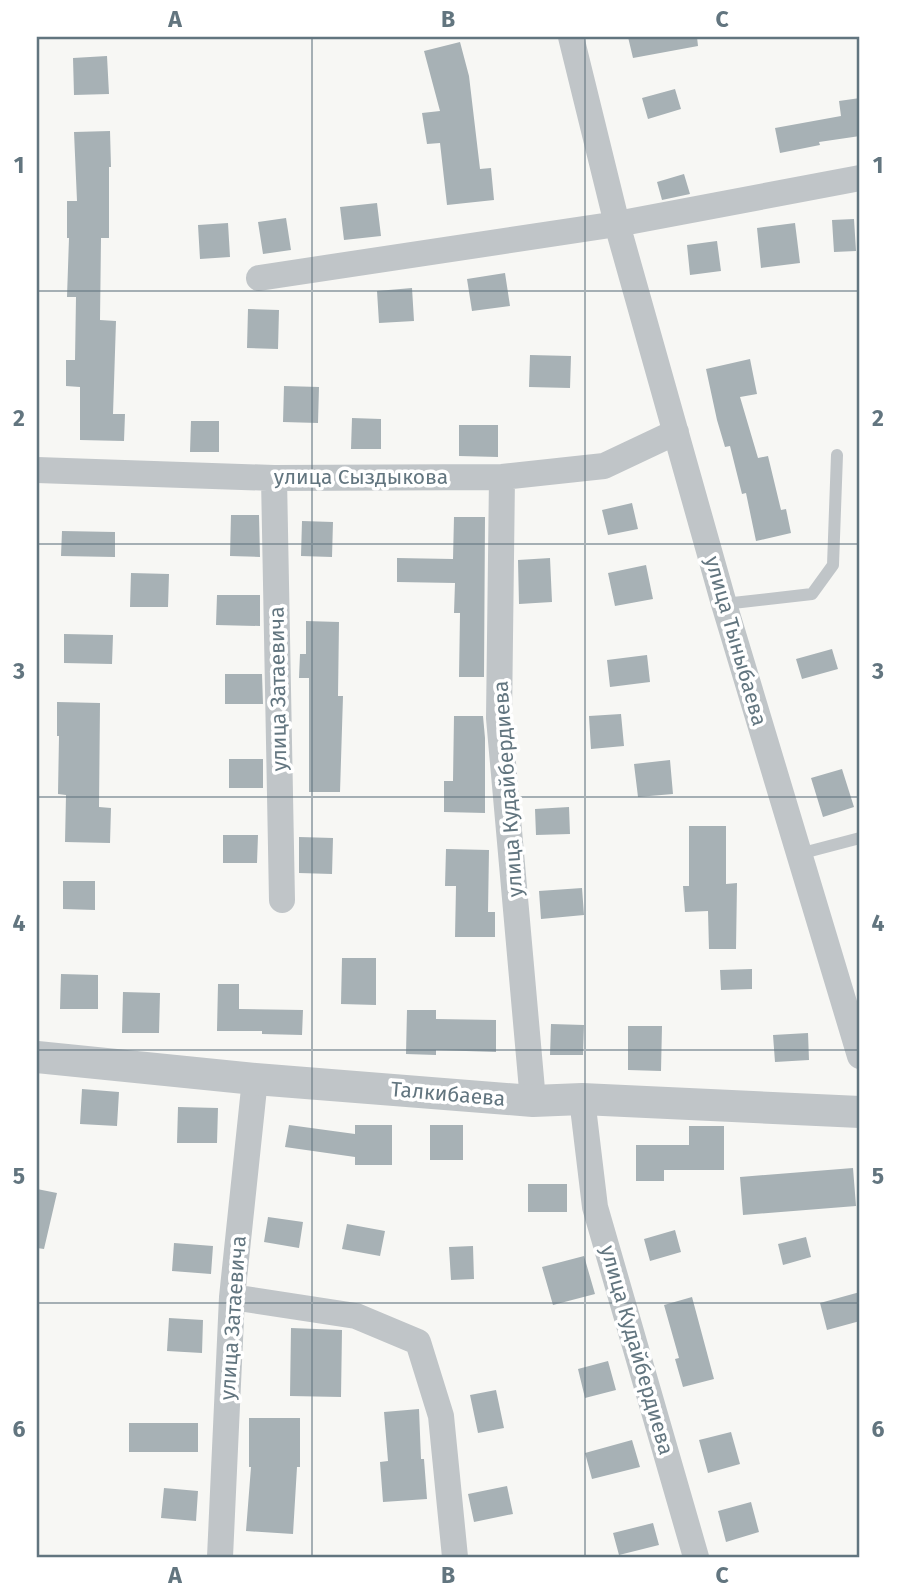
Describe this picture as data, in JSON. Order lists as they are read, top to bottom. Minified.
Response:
{"streets":{"street":["улица Сыздыкова","улица Тыныбаева","улица Затаевича","улица Кудайбердиева","Талкибаева"]},"crossings":[["улица Сыздыкова","улица Тыныбаева"],["улица Сыздыкова","улица Затаевича"],["улица Сыздыкова","улица Кудайбердиева"],["улица Затаевича","Талкибаева"],["улица Кудайбердиева","Талкибаева"]],"grid":{"columns":["A","B","C"],"rows":["1","2","3","4","5","6"]}}
